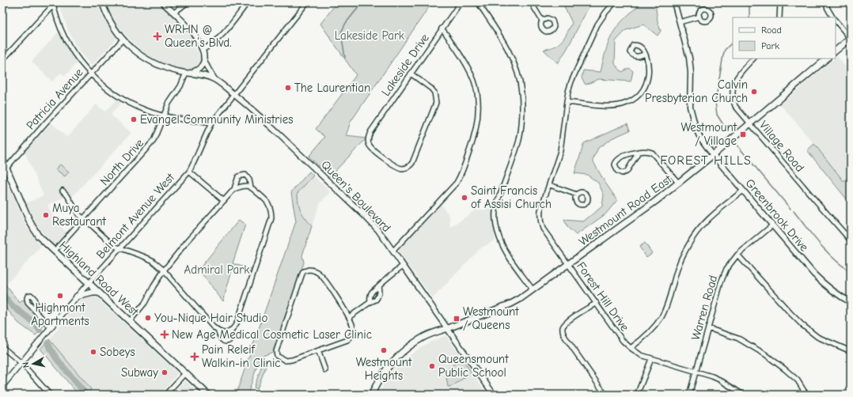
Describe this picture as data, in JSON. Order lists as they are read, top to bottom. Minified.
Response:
{"streets":{"main road":["Westmount Road East","Highland Road West"],"street":["Lakeside Drive","Patricia Avenue","Village Road","North Drive","Queen's Boulevard","Greenbrook Drive","Belmont Avenue West","Forest Hill Drive","Warren Road"]},"crossings":[["Patricia Avenue","Queen's Boulevard"],["Patricia Avenue","Highland Road West"],["Village Road","Westmount Road East"],["North Drive","Queen's Boulevard"],["North Drive","Highland Road West"],["Queen's Boulevard","Westmount Road East"],["Queen's Boulevard","Belmont Avenue West"],["Westmount Road East","Greenbrook Drive"],["Westmount Road East","Forest Hill Drive"],["Greenbrook Drive","Warren Road"],["Belmont Avenue West","Highland Road West"],["Forest Hill Drive","Warren Road"]],"districts":["FOREST HILLS"],"parks":["Lakeside Park","Admiral Park"],"places":{"health":["WRHN @ Queen’s Blvd.","New Age Medical Cosmetic Laser Clinic","Pain Releif Walkin-in Clinic"],"other":["The Laurentian","Calvin Presbyterian Church","Evangel Community Ministries","Saint Francis of Assisi Church","Muya Restaurant","Highmont Apartments","You-Nique Hair Studio","Westmount Heights","Sobeys","Queensmount Public School","Subway"],"transit":["Westmount / Village","Westmount / Queens"]},"legend":["Road","Park"],"north":"left"}
